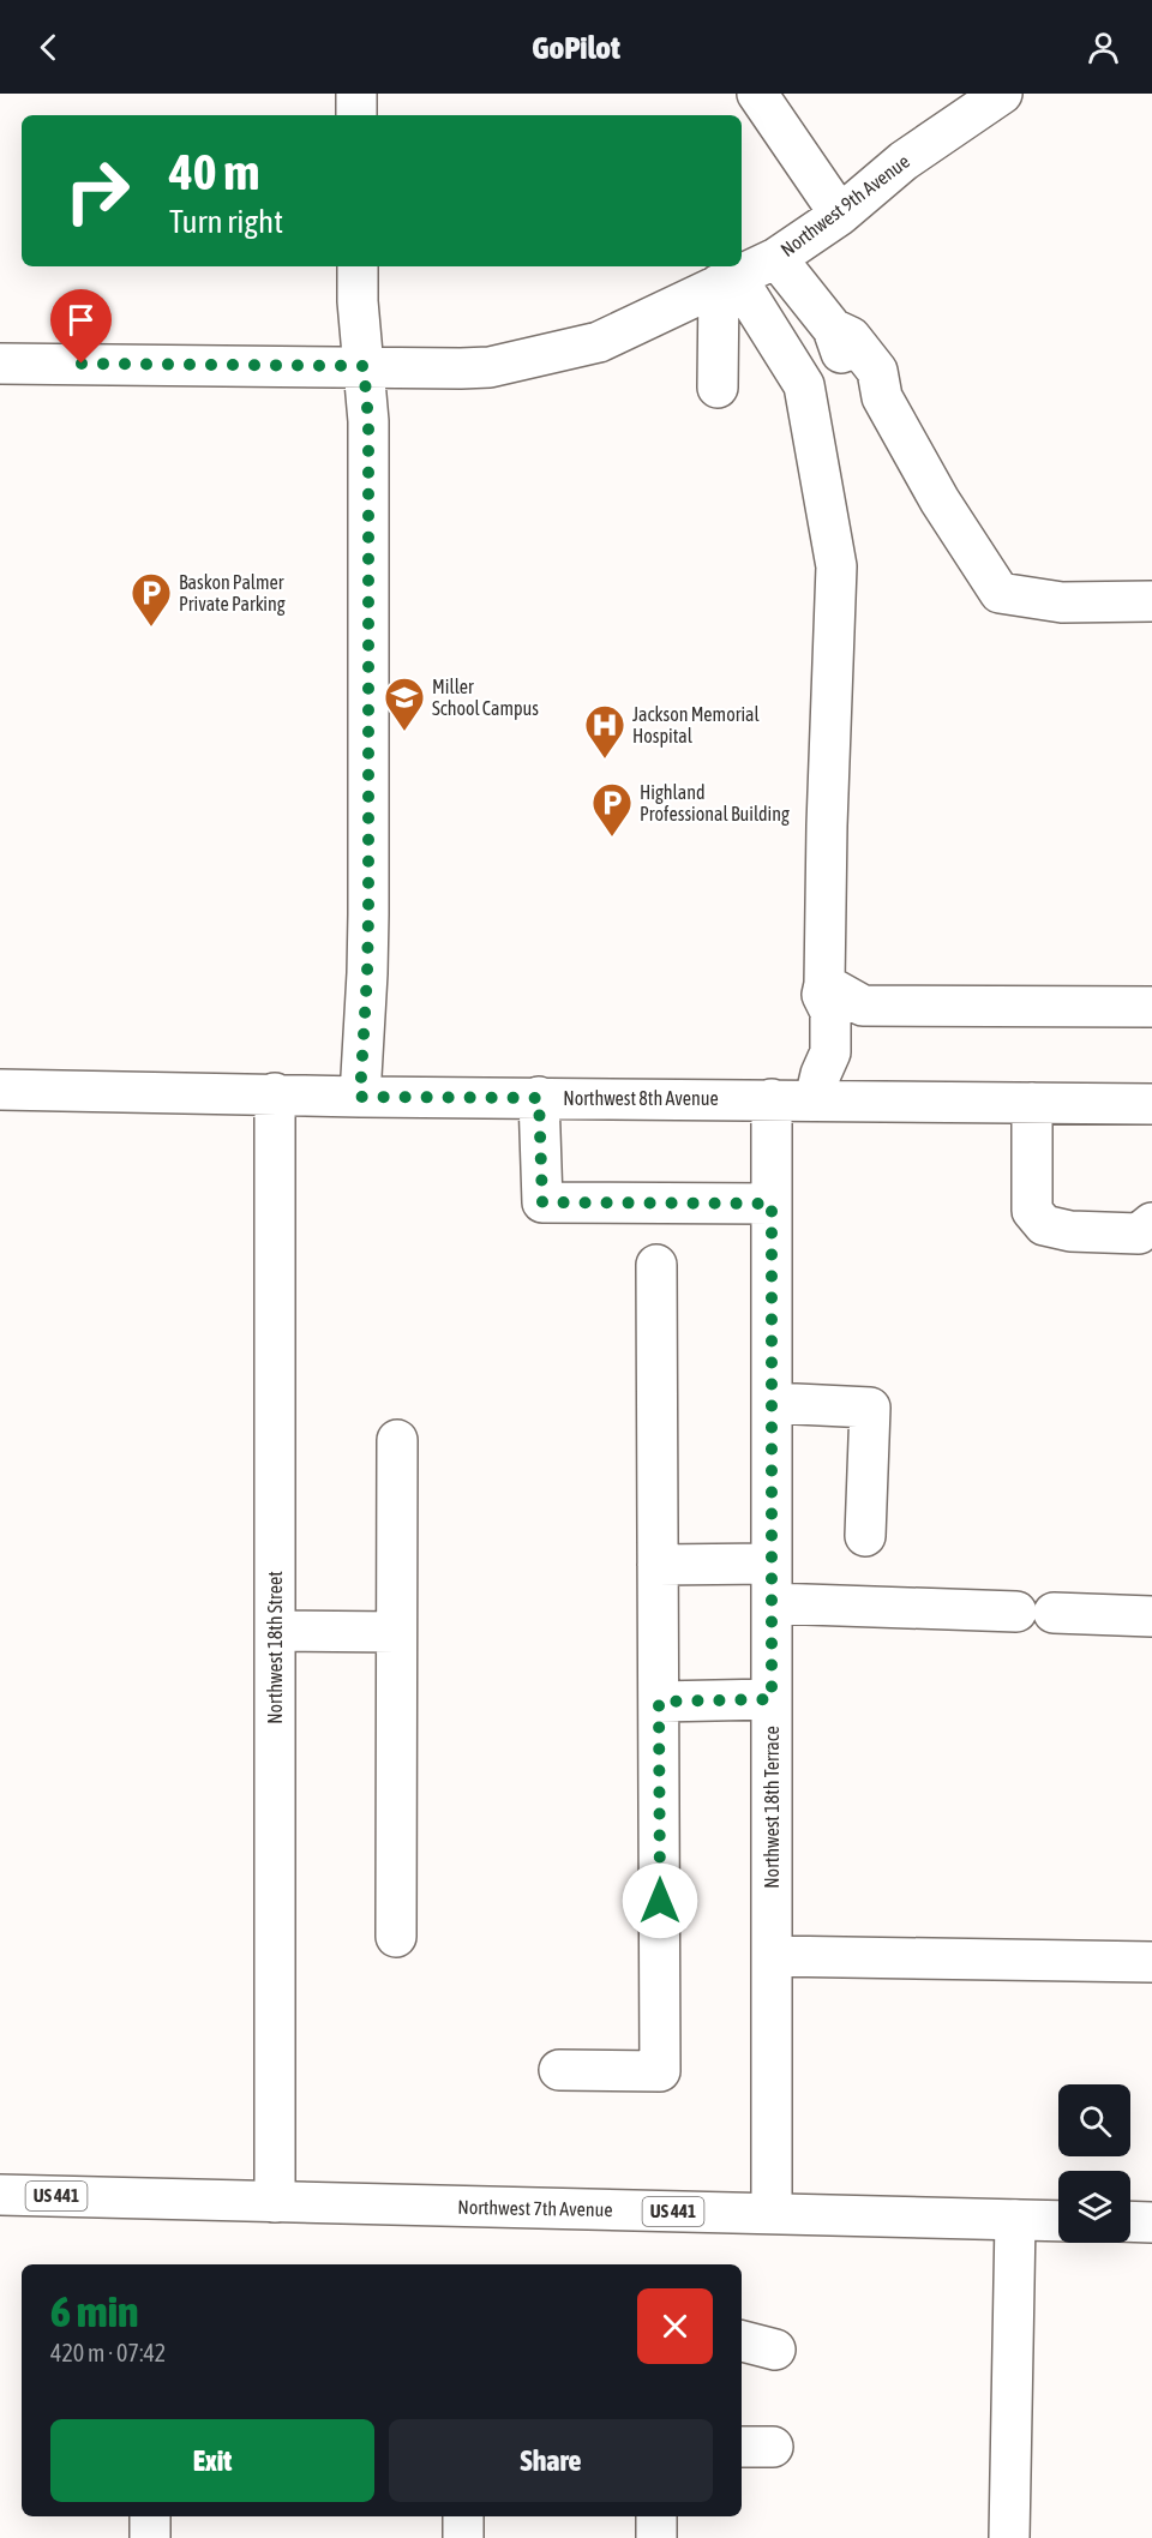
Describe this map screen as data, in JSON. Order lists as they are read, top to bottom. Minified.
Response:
{"streets":{"street":["Northwest 9th Avenue","Northwest 8th Avenue","Northwest 18th Street","Northwest 18th Terrace","US 441","Northwest 7th Avenue"]},"crossings":[["Northwest 8th Avenue","Northwest 18th Street"],["Northwest 8th Avenue","Northwest 18th Terrace"],["Northwest 18th Street","Northwest 7th Avenue"],["Northwest 18th Terrace","Northwest 7th Avenue"]],"places":{"parking":["Baskon Palmer Private Parking","Highland Professional Building"],"school or university":["Miller School Campus"],"hospital":["Jackson Memorial Hospital"]},"page":{"header":"GoPilot","turn":["40 m","Turn right"],"heading":["6 min","420 m · 07:42"],"buttons":["Exit","Share"]}}
